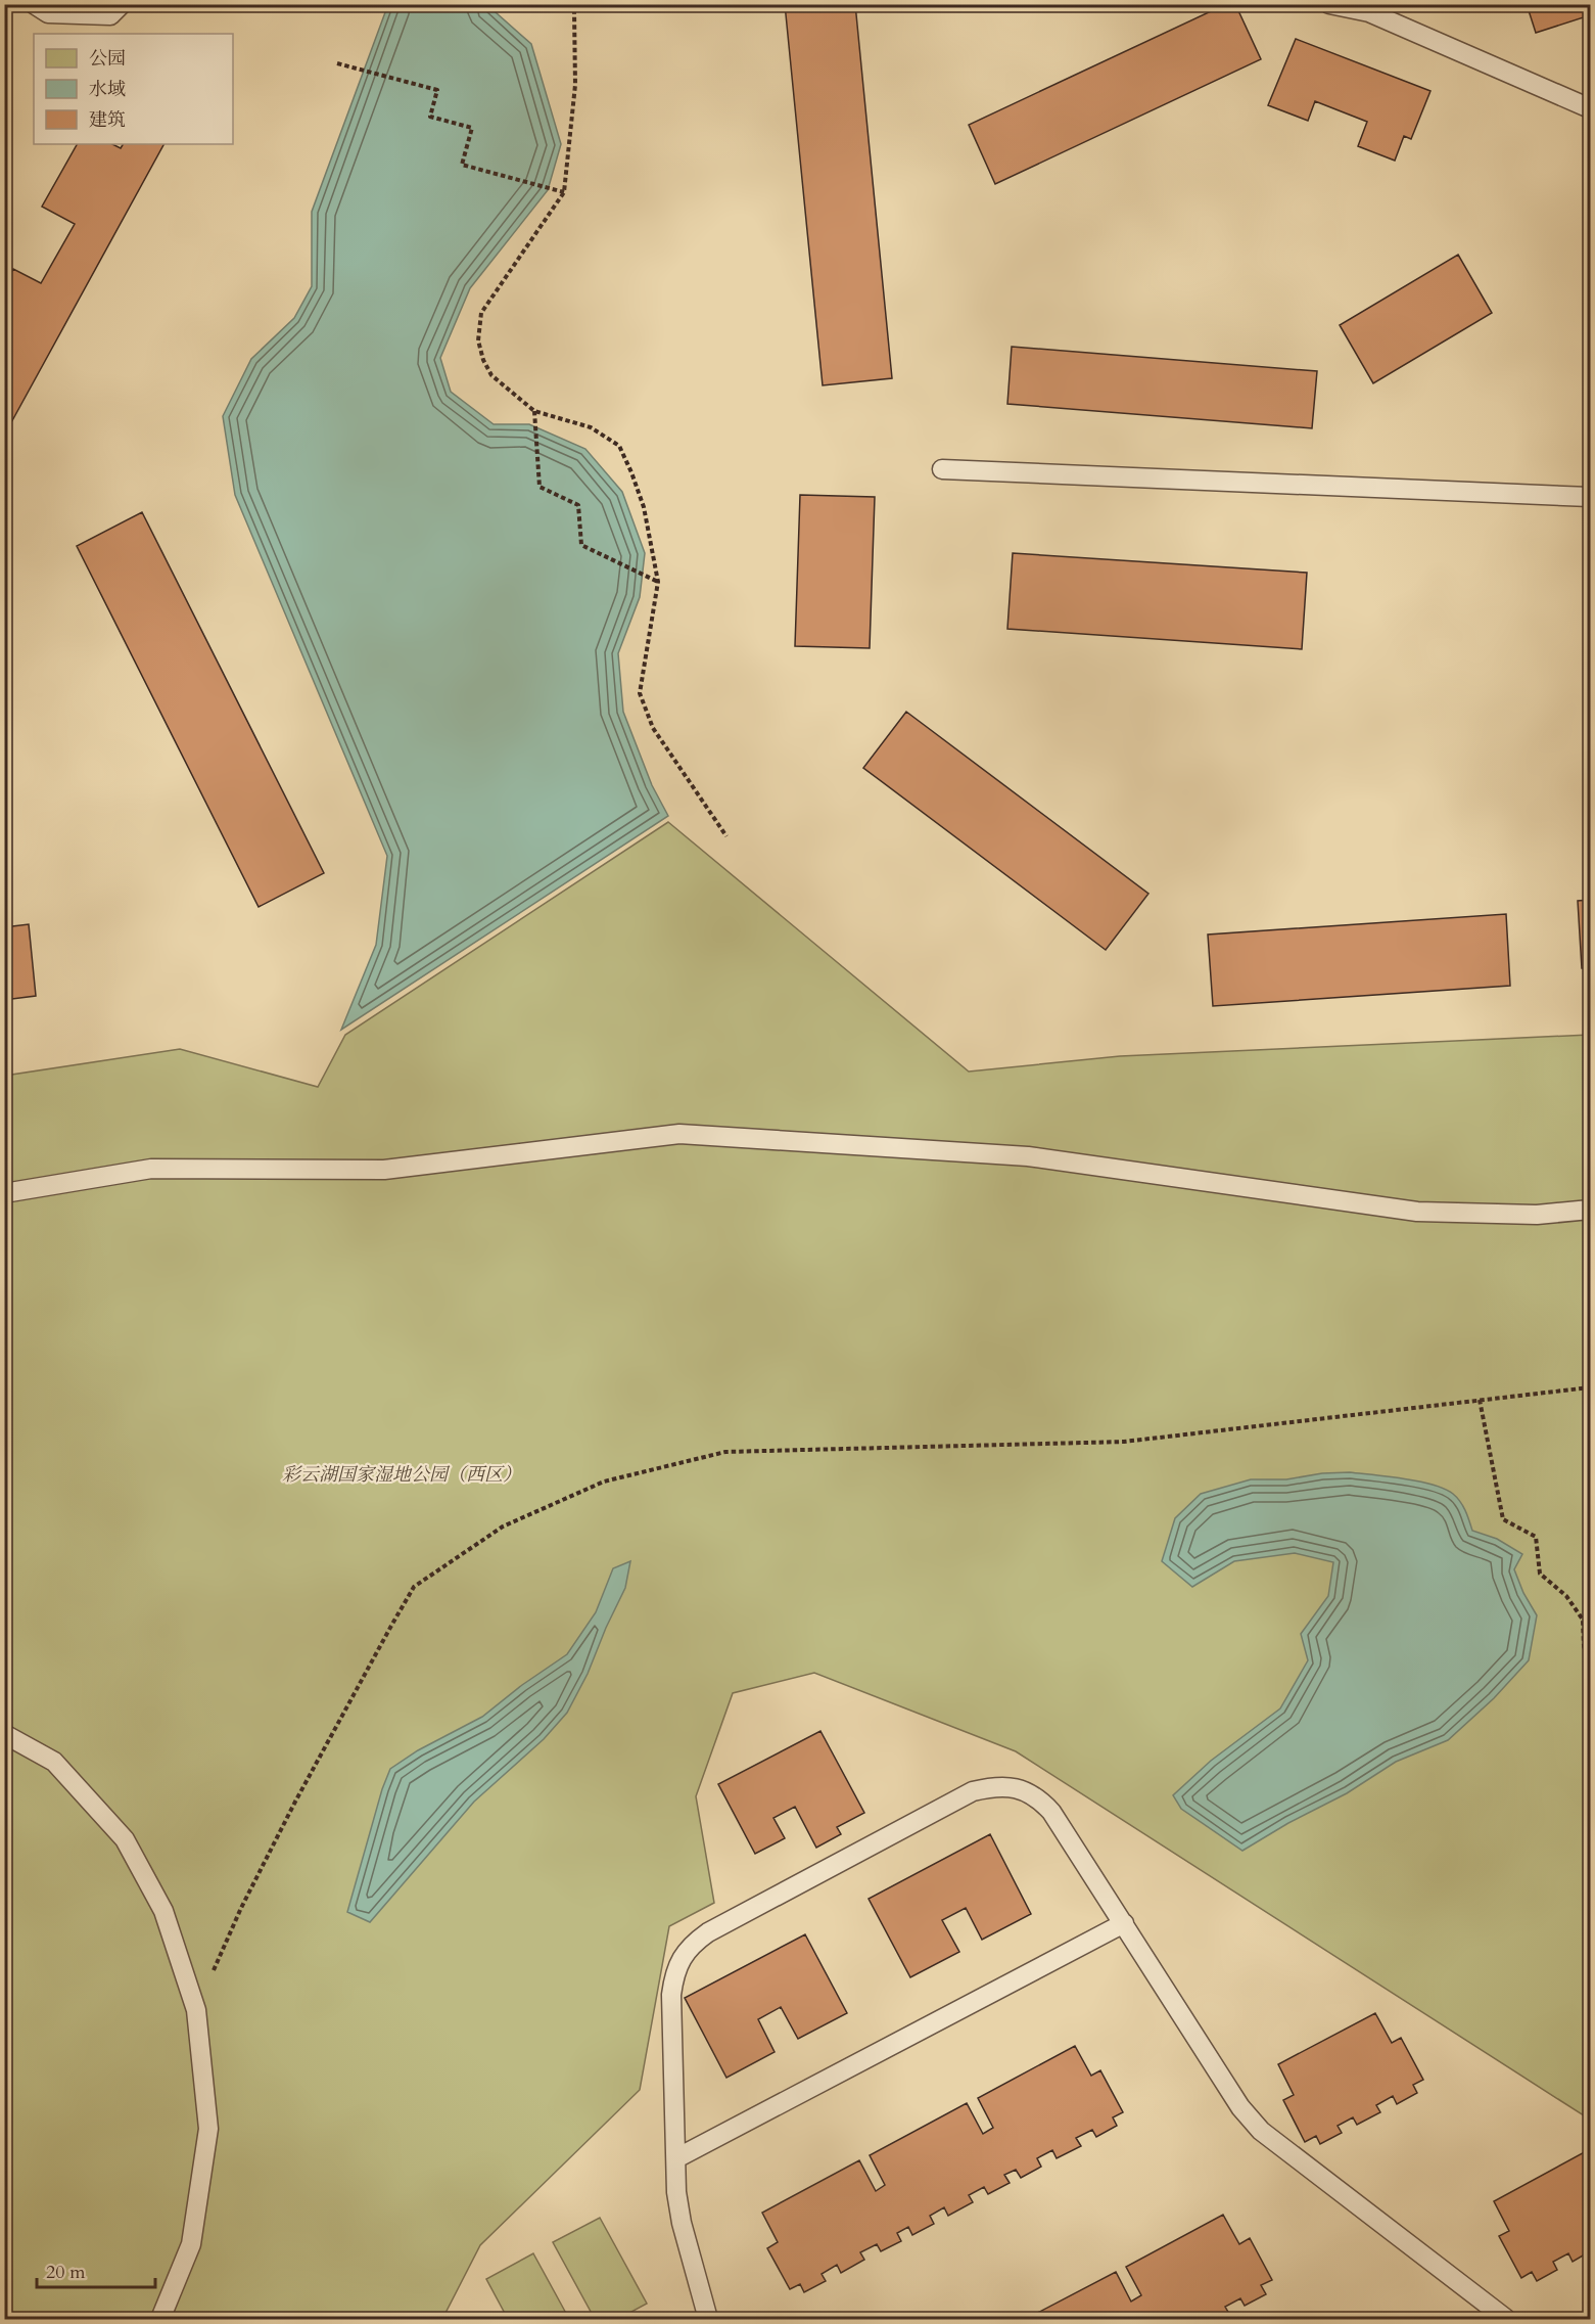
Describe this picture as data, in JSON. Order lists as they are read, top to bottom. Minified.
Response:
{"parks":["彩云湖国家湿地公园（西区）"],"legend":["公园","水域","建筑"],"scale_bar":"20 m"}
